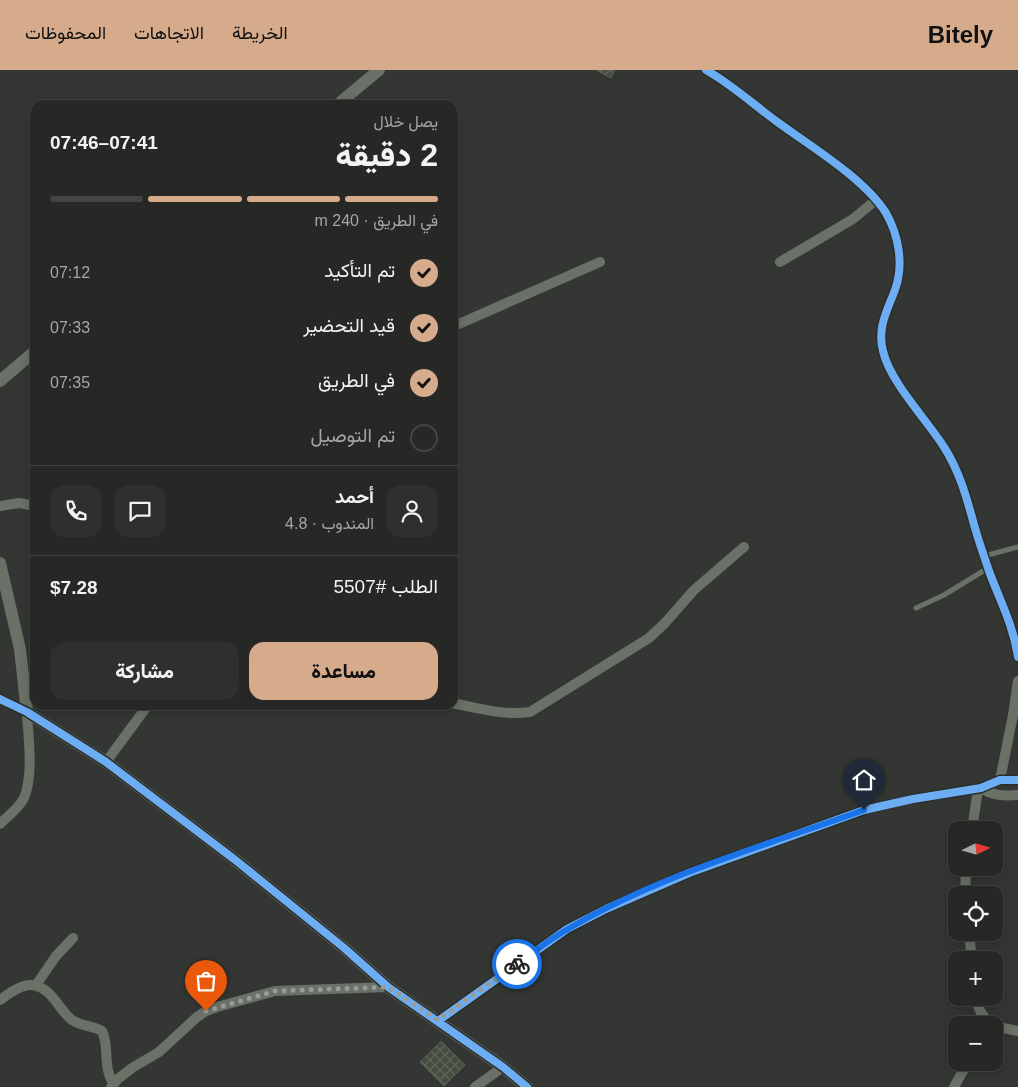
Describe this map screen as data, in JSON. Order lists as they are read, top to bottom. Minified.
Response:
{"north":"right","page":{"header":"Bitely","nav":["الخريطة","الاتجاهات","المحفوظات"],"heading":["2 دقيقة","يصل خلال","07:41–07:46"],"panel":["أحمد","المندوب · 4.8","الطلب #5507","$7.28"],"bar":"في الطريق · 240 m","list":[["تم التأكيد","07:12"],["قيد التحضير","07:33"],["في الطريق","07:35"],"تم التوصيل"],"buttons":["مساعدة","مشاركة"],"map_buttons":["+","−"]}}
